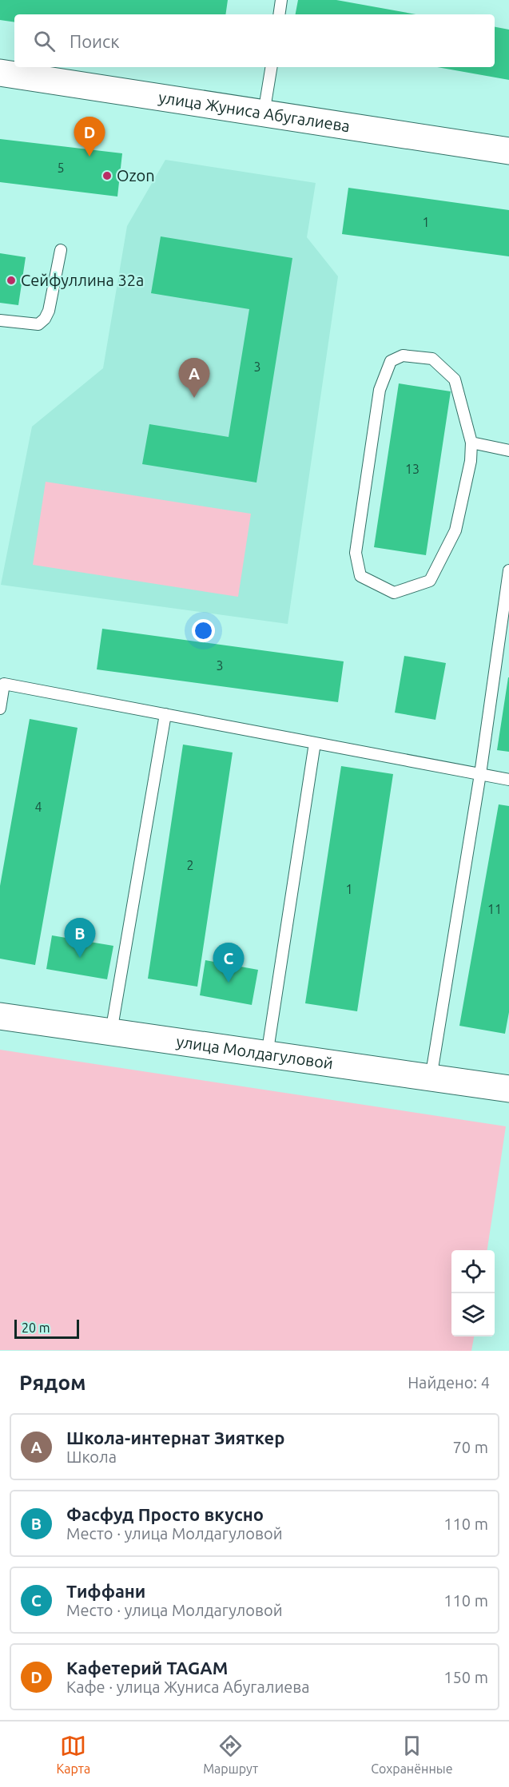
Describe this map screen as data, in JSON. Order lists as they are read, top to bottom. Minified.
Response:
{"streets":{"street":["улица Жуниса Абугалиева","улица Молдагуловой"]},"places":["Ozon","Сейфуллина 32а"],"house_numbers":["5","1","3","13","3","4","2","1","11"],"scale_bar":"20 m","page":{"search":"Поиск","pins":["D","A","B","C"],"scale":"20 m","heading":["Рядом","Найдено: 4"],"list":[{"mark":"A","name":"Школа-интернат Зияткер","note":"Школа","value":"70 m"},{"mark":"B","name":"Фасфуд Просто вкусно","note":"Место · улица Молдагуловой","value":"110 m"},{"mark":"C","name":"Тиффани","note":"Место · улица Молдагуловой","value":"110 m"},{"mark":"D","name":"Кафетерий TAGAM","note":"Кафе · улица Жуниса Абугалиева","value":"150 m"}],"nav":["Карта","Маршрут","Сохранённые"]}}
